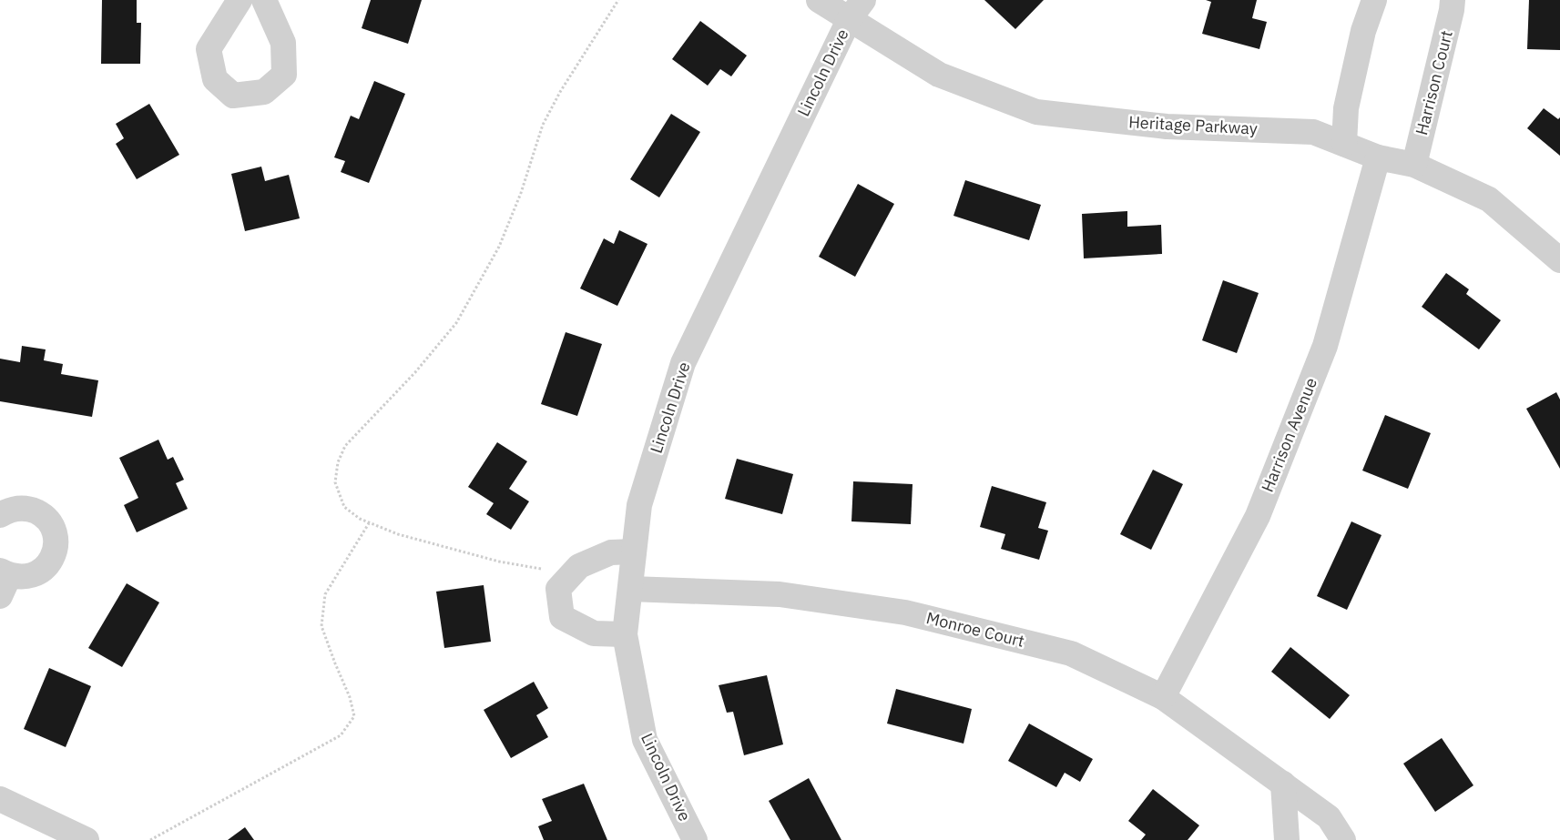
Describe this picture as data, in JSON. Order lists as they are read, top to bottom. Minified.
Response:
{"streets":{"street":["Lincoln Drive","Harrison Court","Heritage Parkway","Harrison Avenue","Monroe Court"]},"crossings":[["Lincoln Drive","Heritage Parkway"],["Lincoln Drive","Monroe Court"],["Harrison Court","Heritage Parkway"],["Heritage Parkway","Harrison Avenue"],["Harrison Avenue","Monroe Court"]]}
